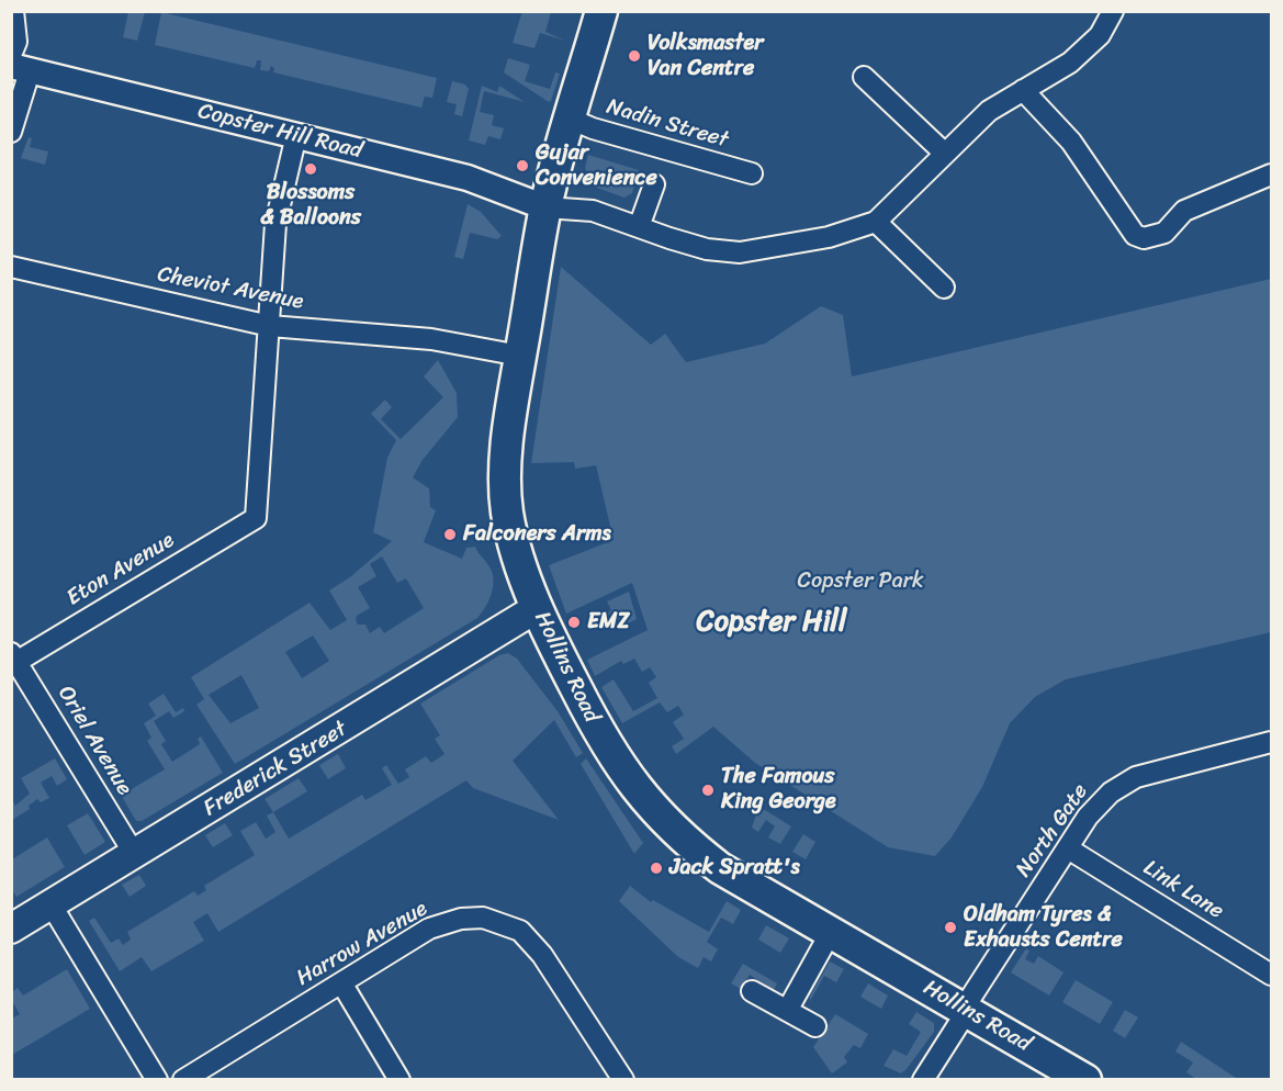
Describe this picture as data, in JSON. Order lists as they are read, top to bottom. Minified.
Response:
{"streets":{"main road":["Hollins Road","Frederick Street"],"street":["Nadin Street","Copster Hill Road","Cheviot Avenue","Eton Avenue","Oriel Avenue","North Gate","Link Lane","Harrow Avenue"]},"crossings":[["Nadin Street","Hollins Road"],["Copster Hill Road","Hollins Road"],["Cheviot Avenue","Eton Avenue"],["Cheviot Avenue","Hollins Road"],["Eton Avenue","Oriel Avenue"],["Hollins Road","Frederick Street"],["Hollins Road","North Gate"],["Oriel Avenue","Frederick Street"],["North Gate","Link Lane"]],"districts":["Copster Hill"],"parks":["Copster Park"],"places":["Volksmaster Van Centre","Gujar Convenience","Blossoms & Balloons","Falconers Arms","EMZ","The Famous King George","Jack Spratt's","Oldham Tyres & Exhausts Centre"]}
